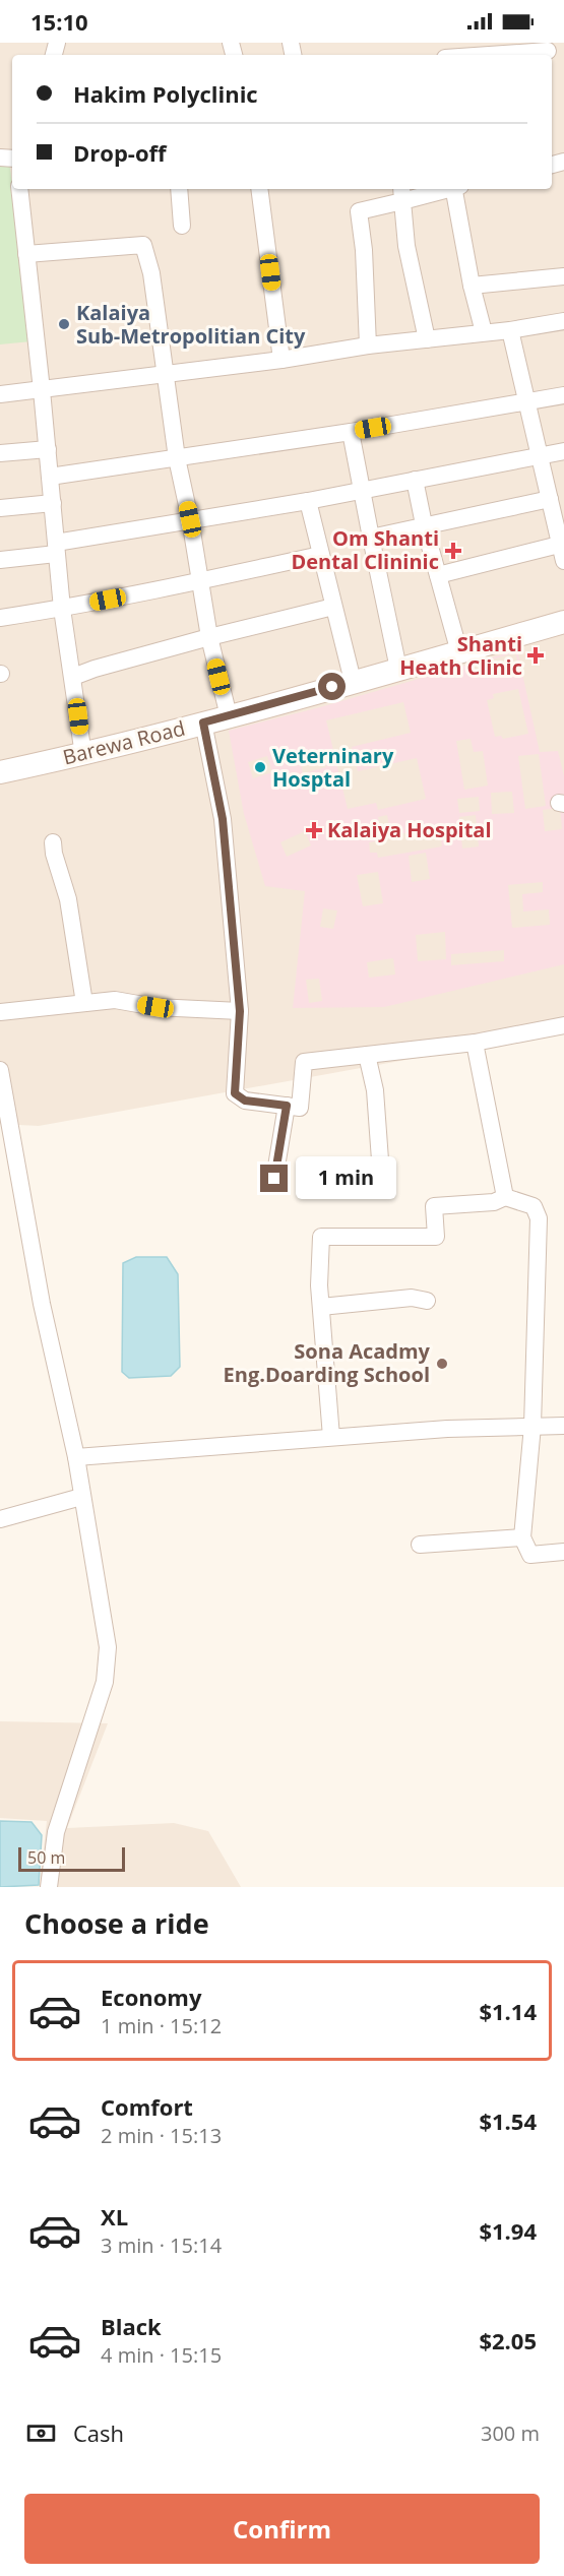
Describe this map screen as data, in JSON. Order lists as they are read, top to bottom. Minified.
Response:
{"streets":{"main road":["Barewa Road"]},"places":{"other":["Kalaiya Sub-Metropolitian City","Veterninary Hosptal","Sona Acadmy Eng.Doarding School"],"health":["Om Shanti Dental Clininic","Shanti Heath Clinic","Kalaiya Hospital"]},"scale_bar":"50 m","page":{"status":"15:10","banner":["Hakim Polyclinic","Drop-off"],"bubble":"1 min","scale":"50 m","heading":"Choose a ride","list":[{"name":"Economy","note":"1 min · 15:12","value":"$1.14"},{"name":"Comfort","note":"2 min · 15:13","value":"$1.54"},{"name":"XL","note":"3 min · 15:14","value":"$1.94"},{"name":"Black","note":"4 min · 15:15","value":"$2.05"}],"pay":["Cash","300 m"],"buttons":"Confirm"}}
